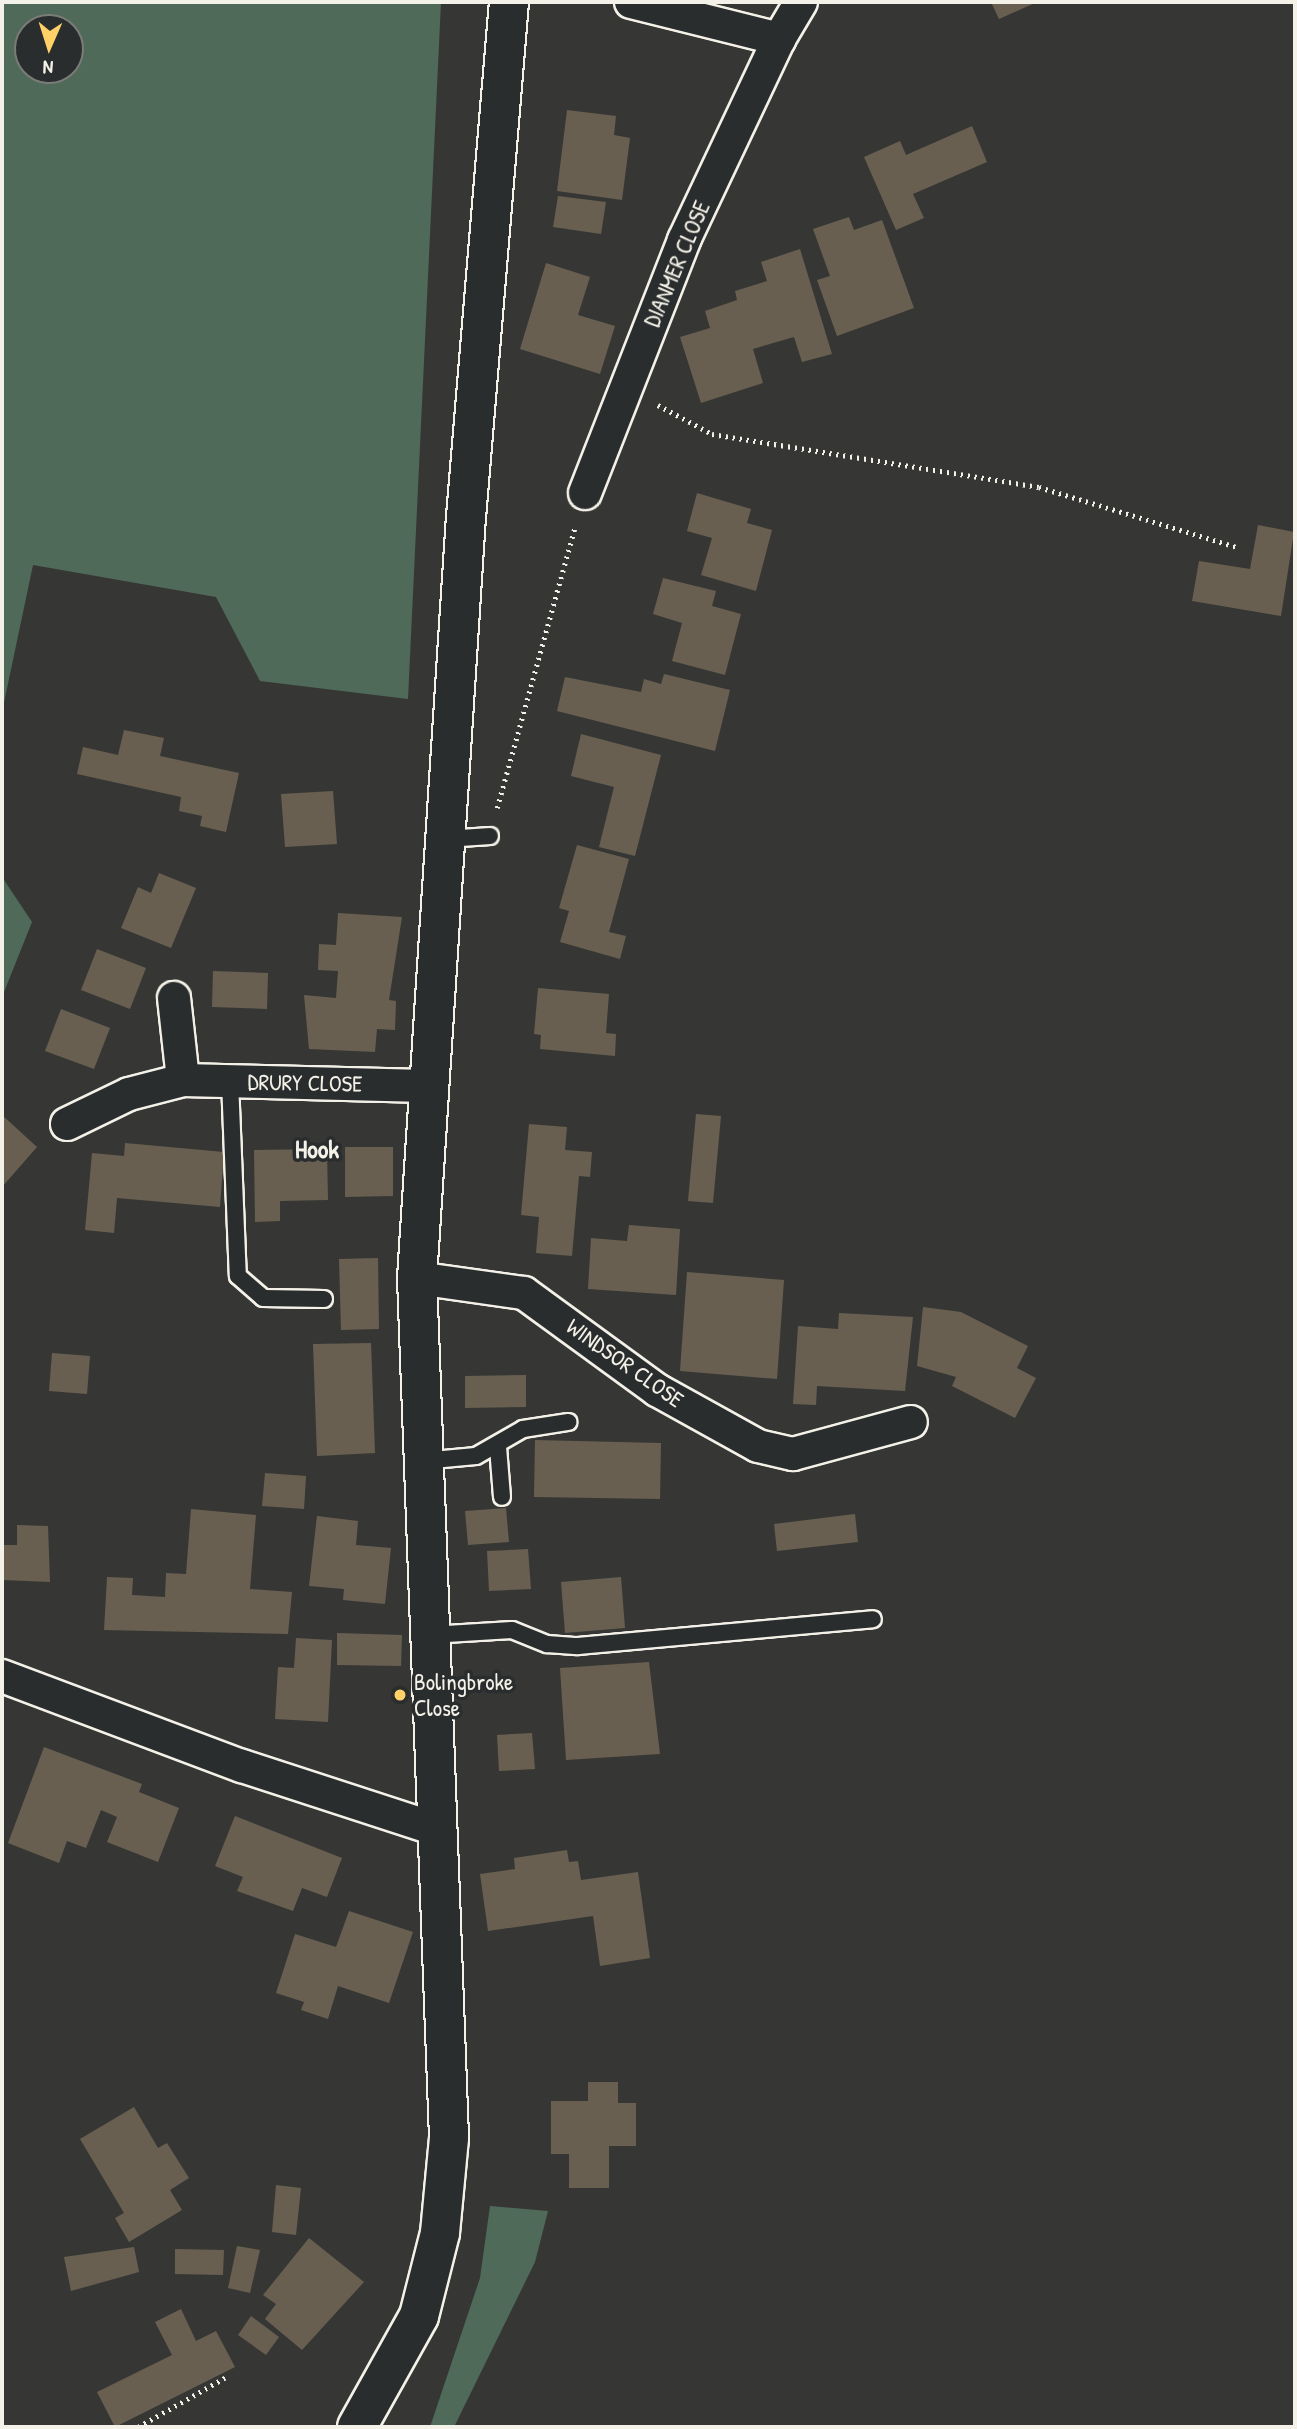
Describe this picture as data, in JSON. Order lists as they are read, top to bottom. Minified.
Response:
{"streets":{"street":["DIANMER CLOSE","DRURY CLOSE","WINDSOR CLOSE"]},"districts":["Hook"],"places":["Bolingbroke Close"],"north":"bottom"}
